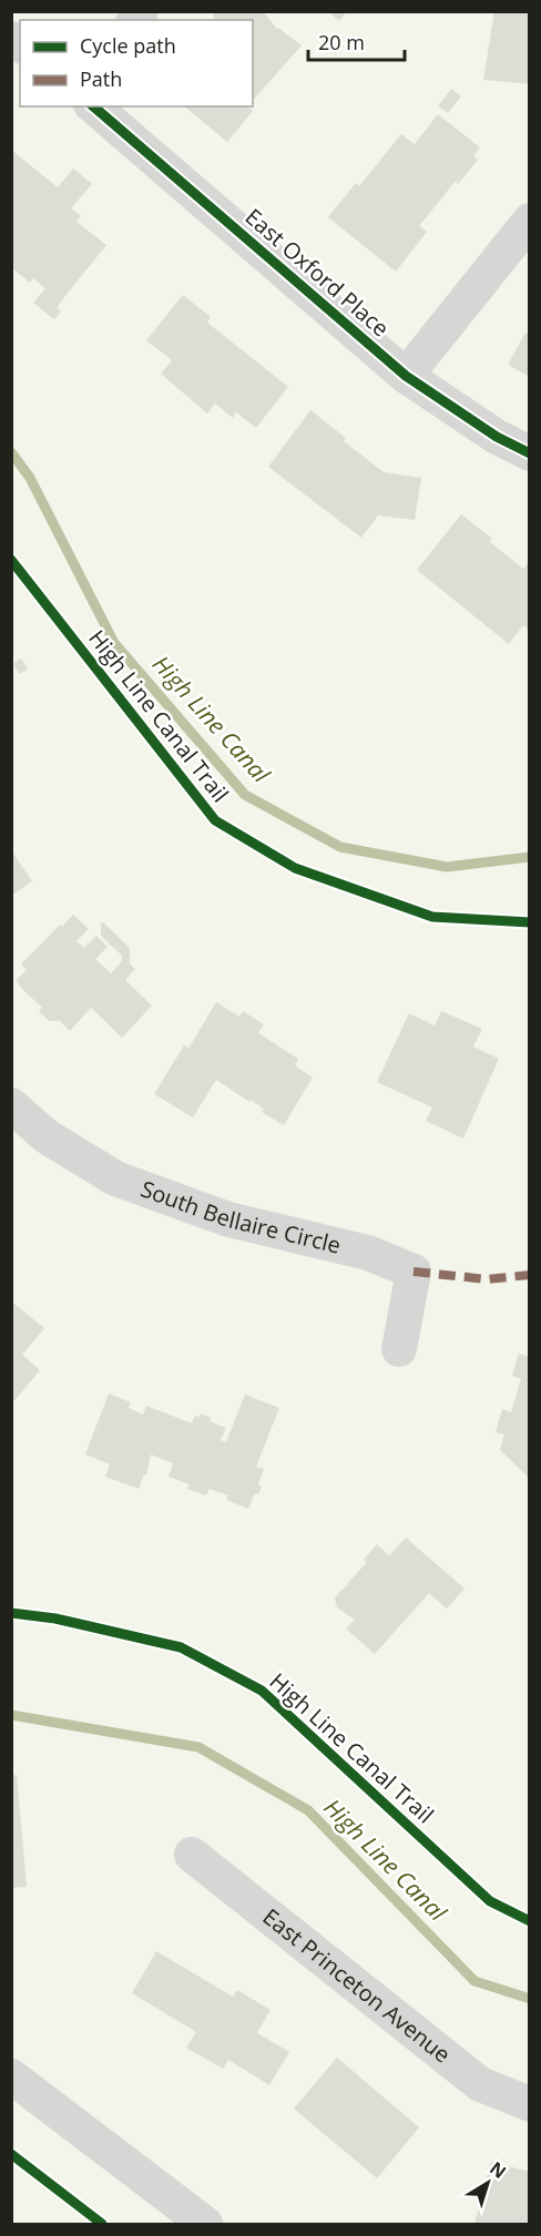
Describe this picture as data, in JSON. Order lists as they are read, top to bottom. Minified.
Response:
{"streets":{"street":["East Oxford Place","South Bellaire Circle","East Princeton Avenue"],"cycle path":["High Line Canal Trail"]},"water":["High Line Canal"],"legend":["Cycle path","Path"],"scale_bar":"20 m","north":"top right"}
